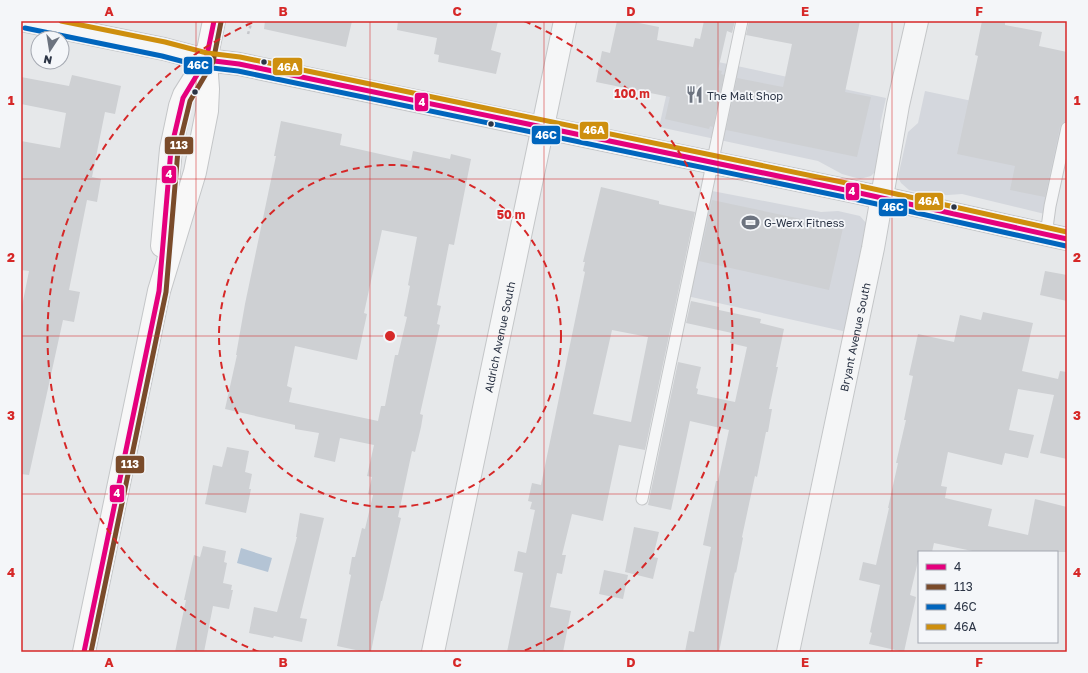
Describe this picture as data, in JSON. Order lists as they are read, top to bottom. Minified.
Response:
{"streets":{"street":["Aldrich Avenue South","Bryant Avenue South"]},"places":{"restaurant":["The Malt Shop"],"sports":["G-Werx Fitness"]},"lines":["transit line 4","transit line 46A","transit line 113","transit line 46C"],"legend":["4","113","46C","46A"],"north":"bottom","grid":{"columns":["A","B","C","D","E","F"],"rows":["1","2","3","4"]},"rings":["100 m","50 m"]}
